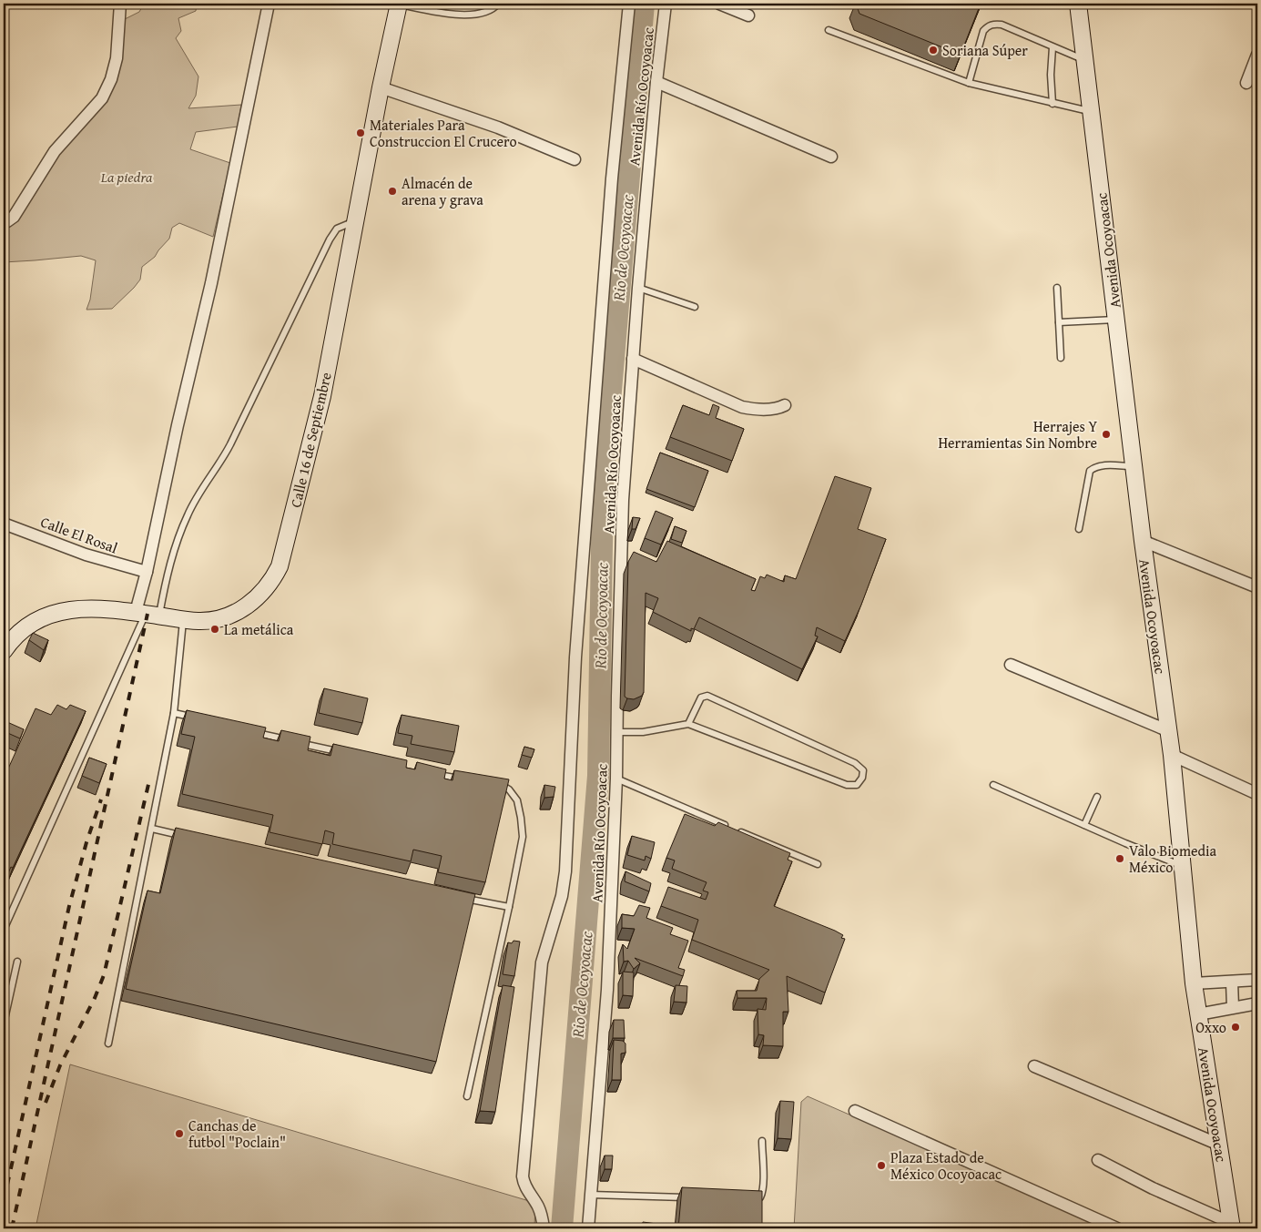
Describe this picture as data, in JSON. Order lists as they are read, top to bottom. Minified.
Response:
{"streets":{"main road":["Avenida Ocoyoacac","Calle 16 de Septiembre"],"street":["Avenida Río Ocoyoacac","Calle El Rosal"]},"water":["Rio de Ocoyoacac"],"parks":["La piedra"],"places":["Soriana Súper","Materiales Para Construccion El Crucero","Almacén de arena y grava","Herrajes Y Herramientas Sin Nombre","La metálica","Valo Biomedia México","Oxxo","Canchas de futbol \"Poclain\"","Plaza Estado de México Ocoyoacac"]}
